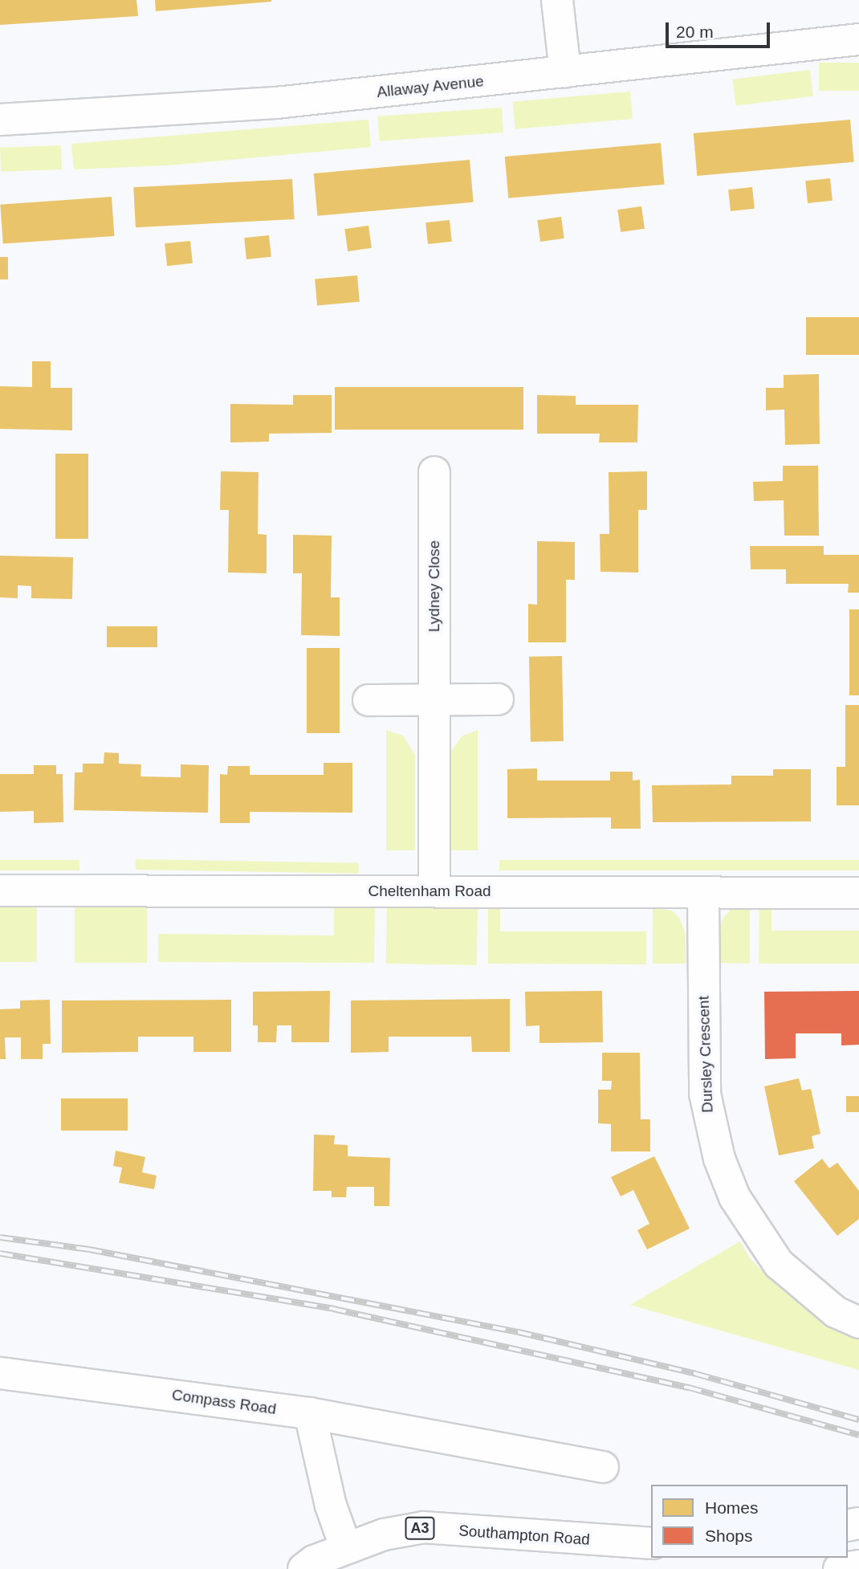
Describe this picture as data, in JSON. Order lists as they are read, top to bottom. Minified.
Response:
{"streets":{"street":["Allaway Avenue","Lydney Close","Cheltenham Road","Dursley Crescent","Compass Road","A3","Southampton Road"]},"crossings":[["Lydney Close","Cheltenham Road"],["Cheltenham Road","Dursley Crescent"]],"legend":["Homes","Shops"],"scale_bar":"20 m"}
